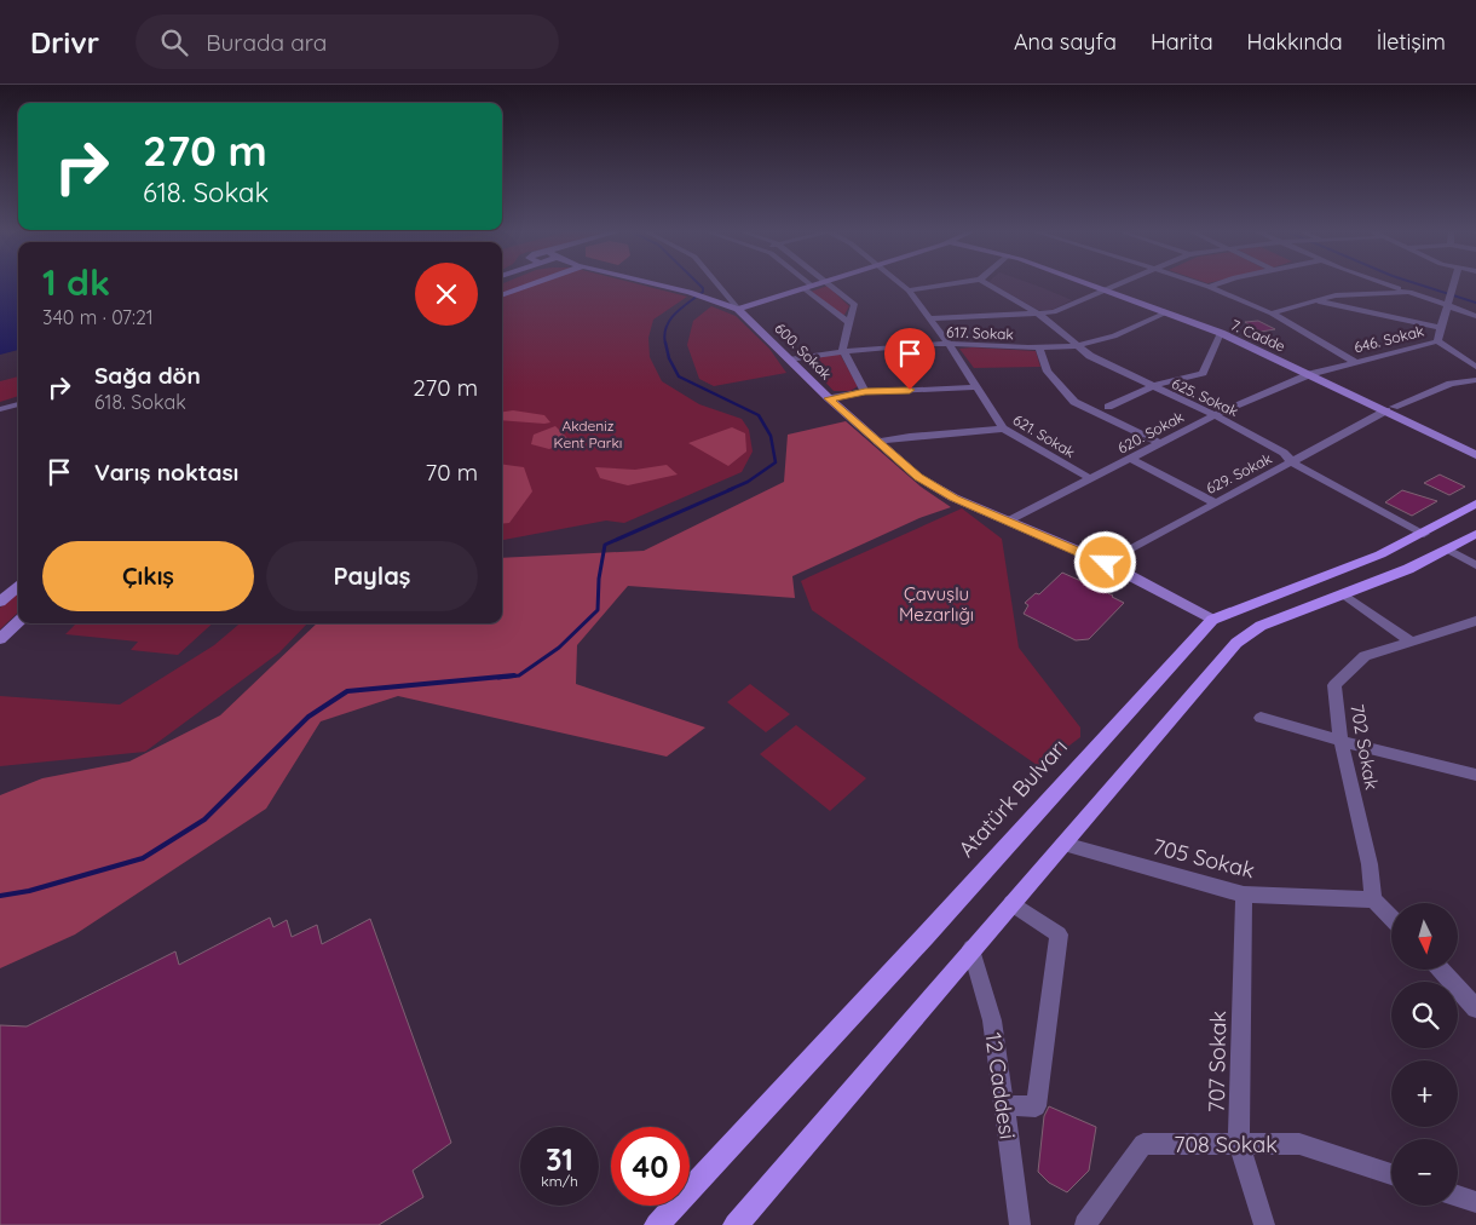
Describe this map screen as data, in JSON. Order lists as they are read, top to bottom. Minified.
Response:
{"streets":{"main road":["7. Cadde","600. Sokak","Atatürk Bulvarı"],"street":["617. Sokak","646. Sokak","625. Sokak","620. Sokak","621. Sokak","629. Sokak","702 Sokak","705 Sokak","707 Sokak","12 Caddesi","708 Sokak"]},"crossings":[["617. Sokak","7. Cadde"],["617. Sokak","600. Sokak"],["617. Sokak","625. Sokak"],["617. Sokak","621. Sokak"],["7. Cadde","646. Sokak"],["7. Cadde","620. Sokak"],["7. Cadde","629. Sokak"],["646. Sokak","620. Sokak"],["600. Sokak","620. Sokak"],["600. Sokak","629. Sokak"],["600. Sokak","Atatürk Bulvarı"],["625. Sokak","620. Sokak"],["625. Sokak","629. Sokak"],["625. Sokak","Atatürk Bulvarı"],["620. Sokak","621. Sokak"],["702 Sokak","705 Sokak"],["705 Sokak","707 Sokak"],["707 Sokak","708 Sokak"]],"parks":["Akdeniz Kent Parkı","Çavuşlu Mezarlığı"],"north":"bottom","page":{"header":"Drivr","search":"Burada ara","nav":["Ana sayfa","Harita","Hakkında","İletişim"],"turn":["270 m","618. Sokak"],"heading":["1 dk","340 m · 07:21"],"list":[{"name":"Sağa dön","note":"618. Sokak","value":"270 m"},{"name":"Varış noktası","value":"70 m"}],"buttons":["Çıkış","Paylaş"],"map_buttons":["+","−"],"speed":"31 km/h","limit":"40"}}
